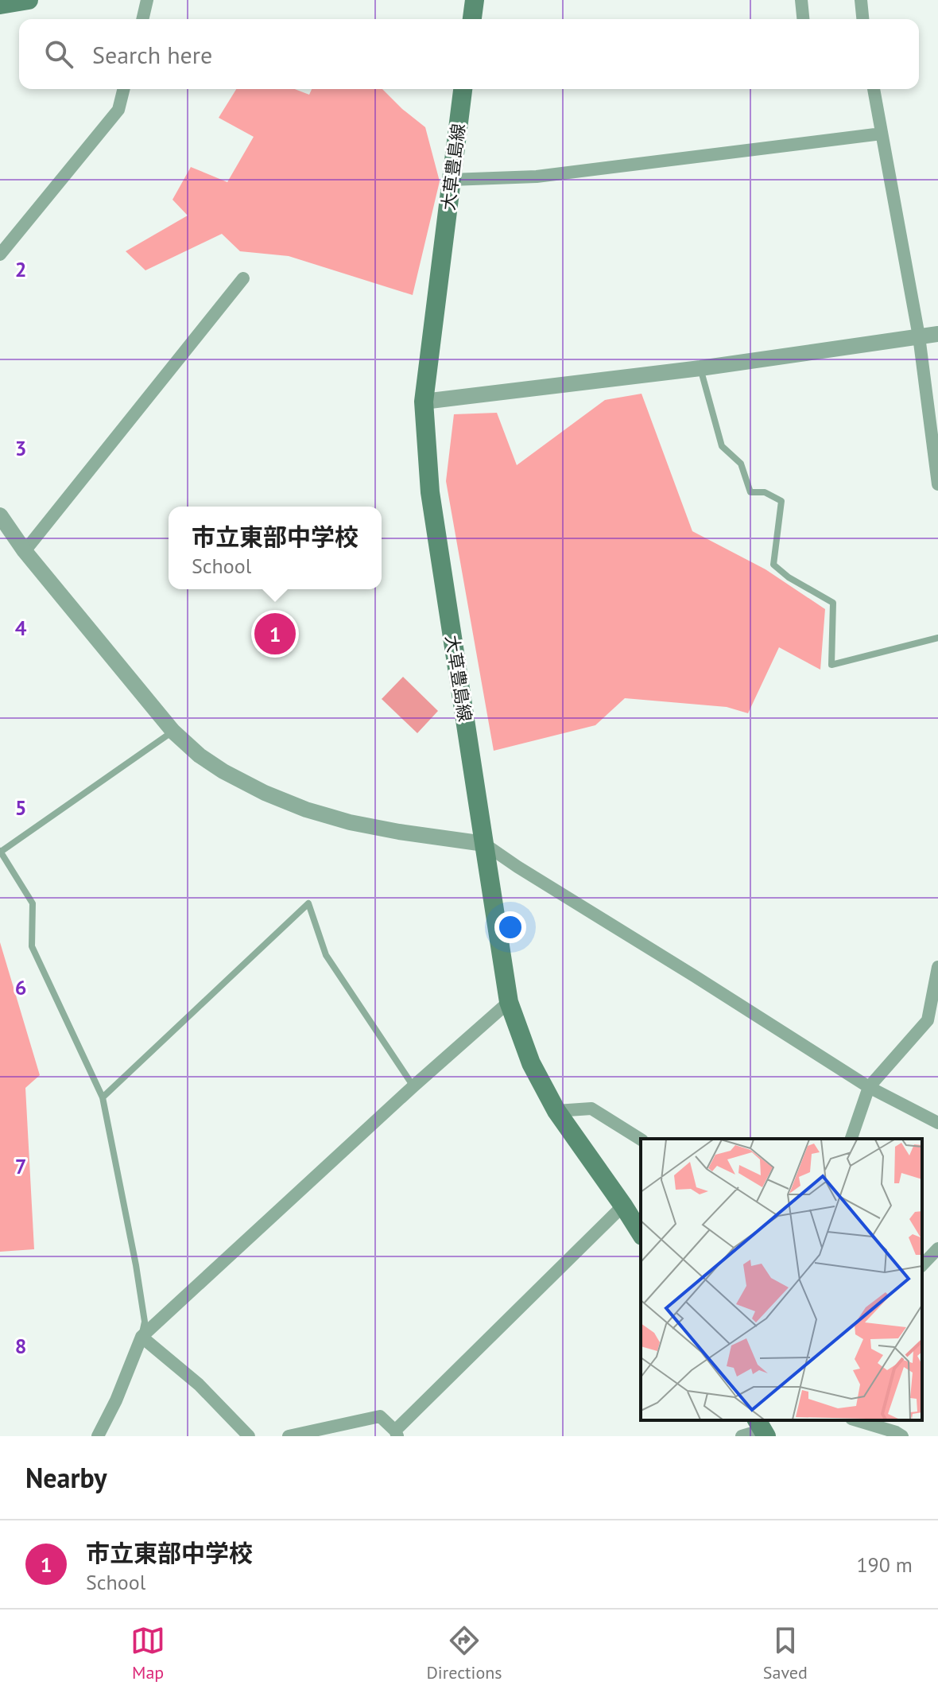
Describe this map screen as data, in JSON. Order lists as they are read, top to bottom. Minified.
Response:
{"streets":{"main road":["大草豊島線"]},"page":{"search":"Search here","popup":["市立東部中学校","School"],"pins":"1","heading":"Nearby","list":[{"mark":"1","name":"市立東部中学校","note":"School","value":"190 m"}],"nav":["Map","Directions","Saved"]},"grid":{"rows":["2","3","4","5","6","7","8"]}}
